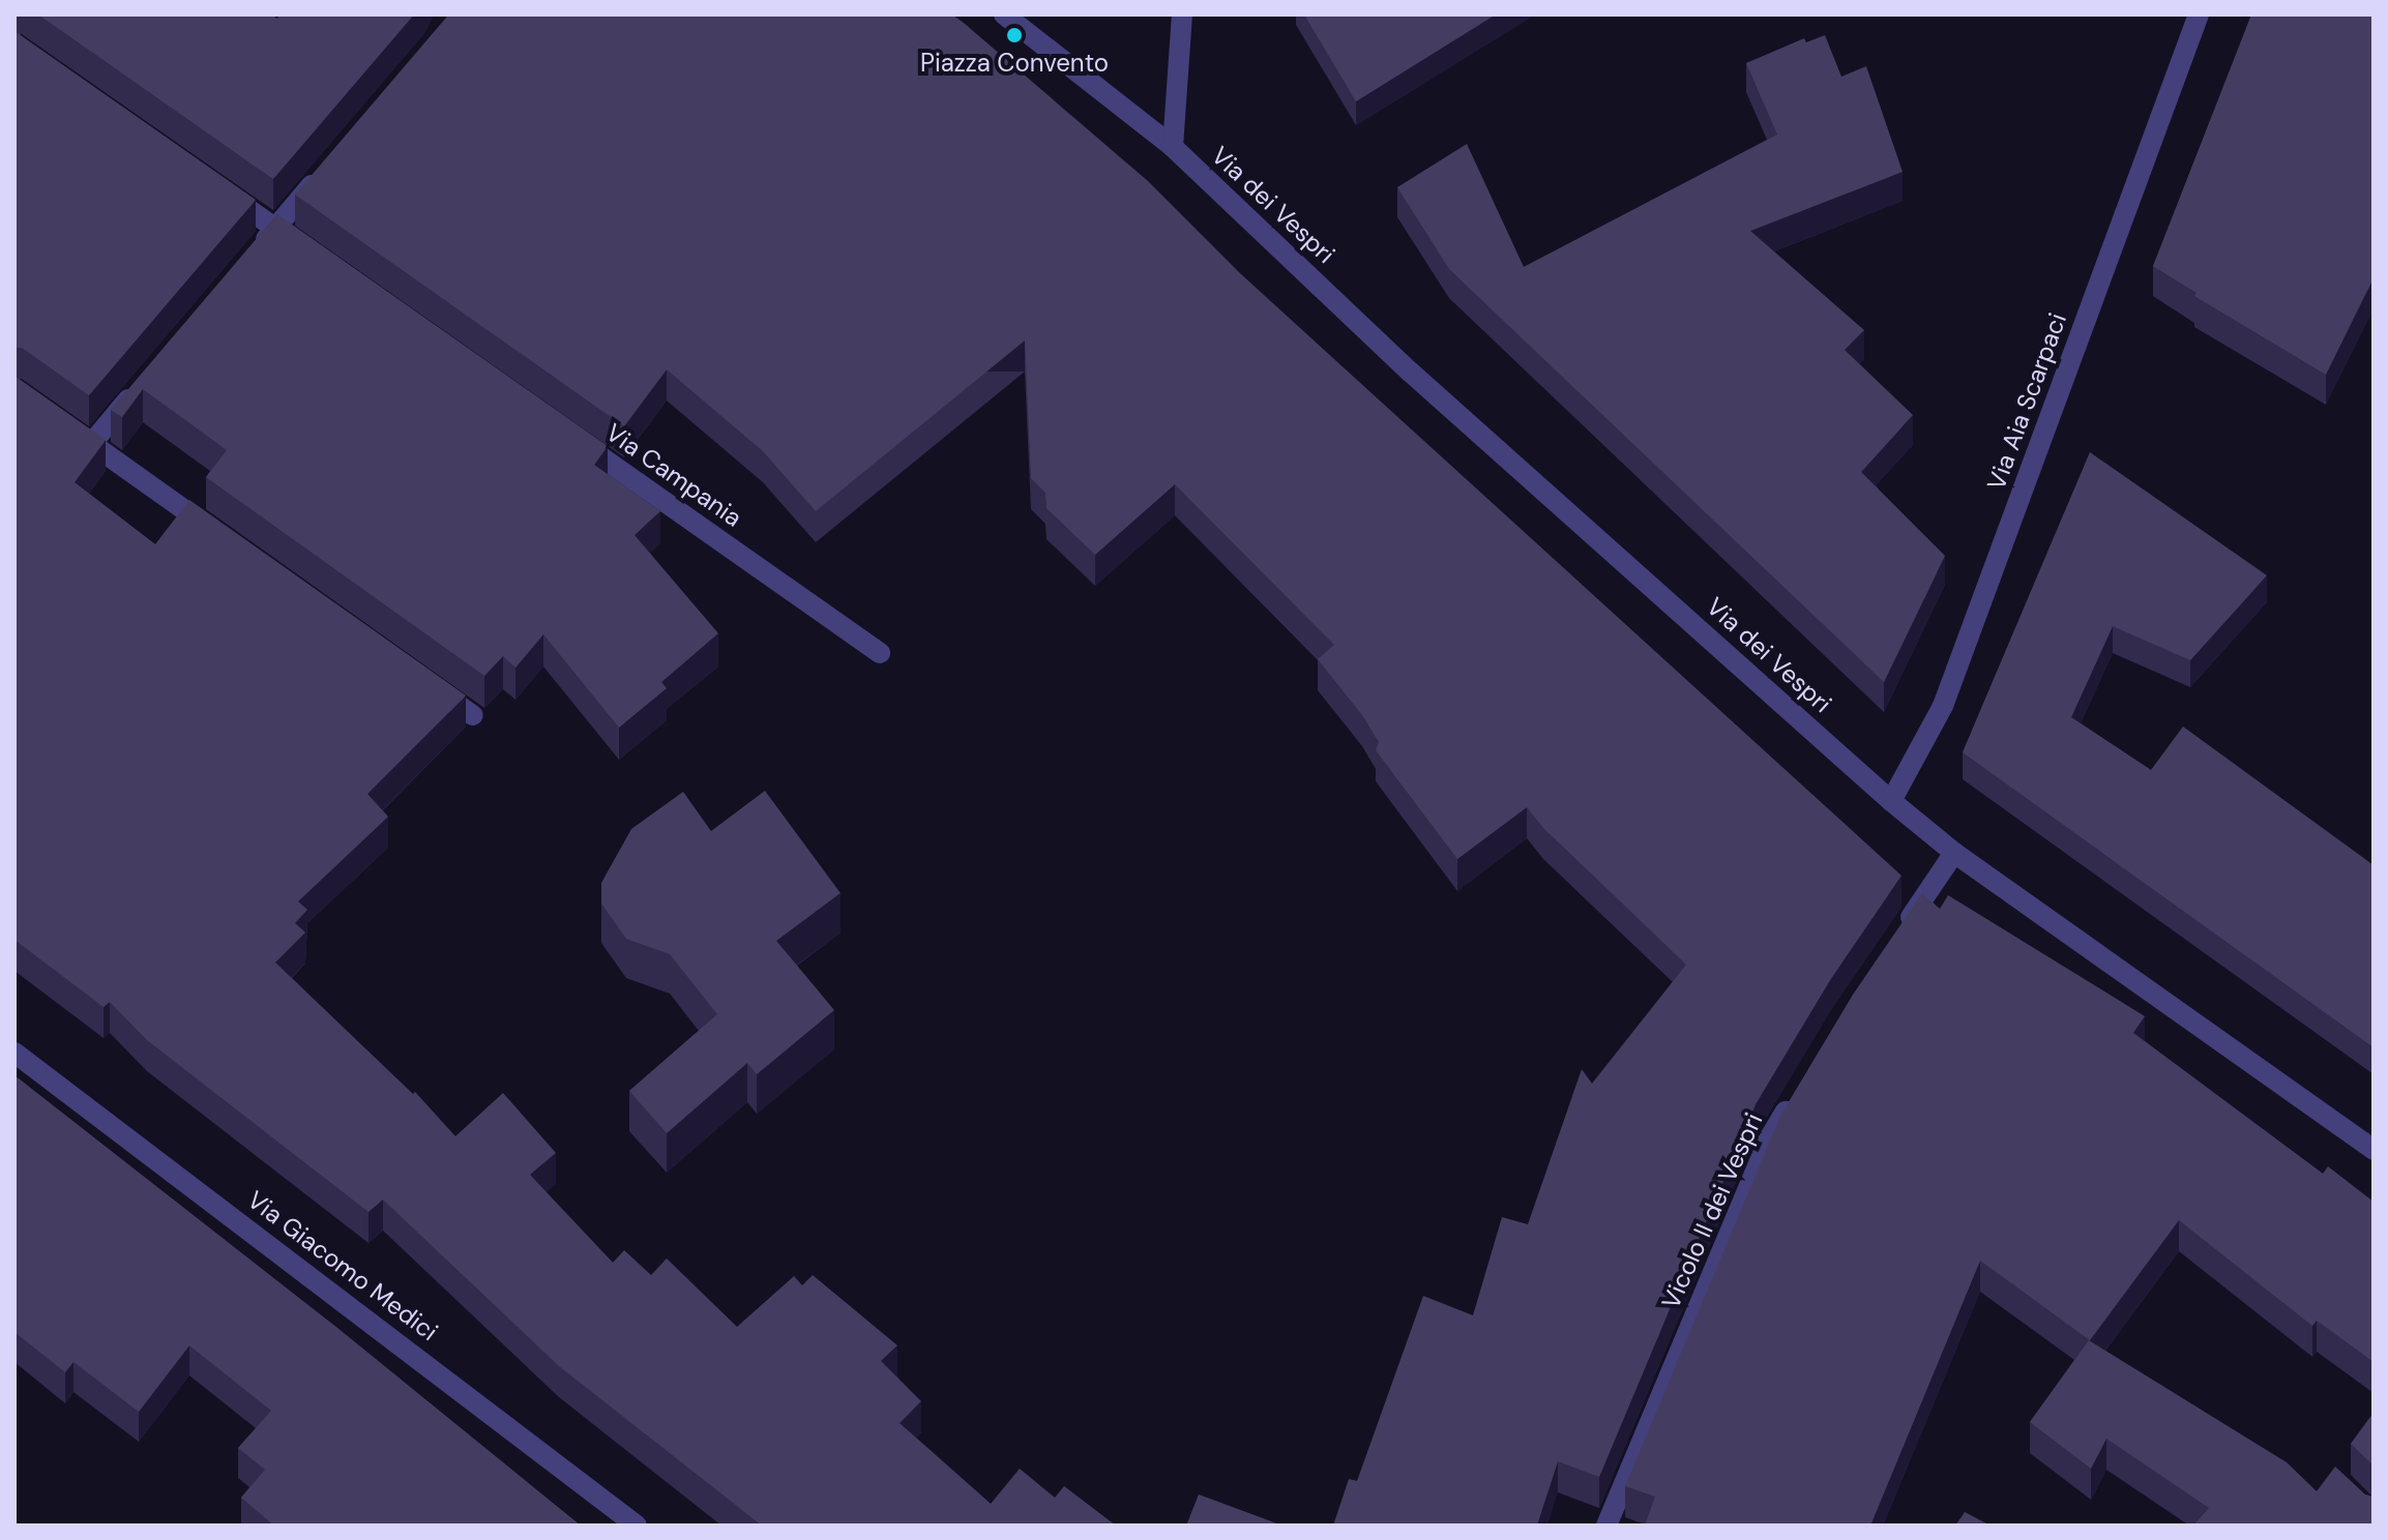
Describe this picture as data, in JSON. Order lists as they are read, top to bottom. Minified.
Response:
{"streets":{"street":["Via dei Vespri","Via Aia Scarpaci","Via Campania","Vicolo II dei Vespri","Via Giacomo Medici"]},"crossings":[["Via dei Vespri","Via Aia Scarpaci"]],"places":["Piazza Convento"]}
